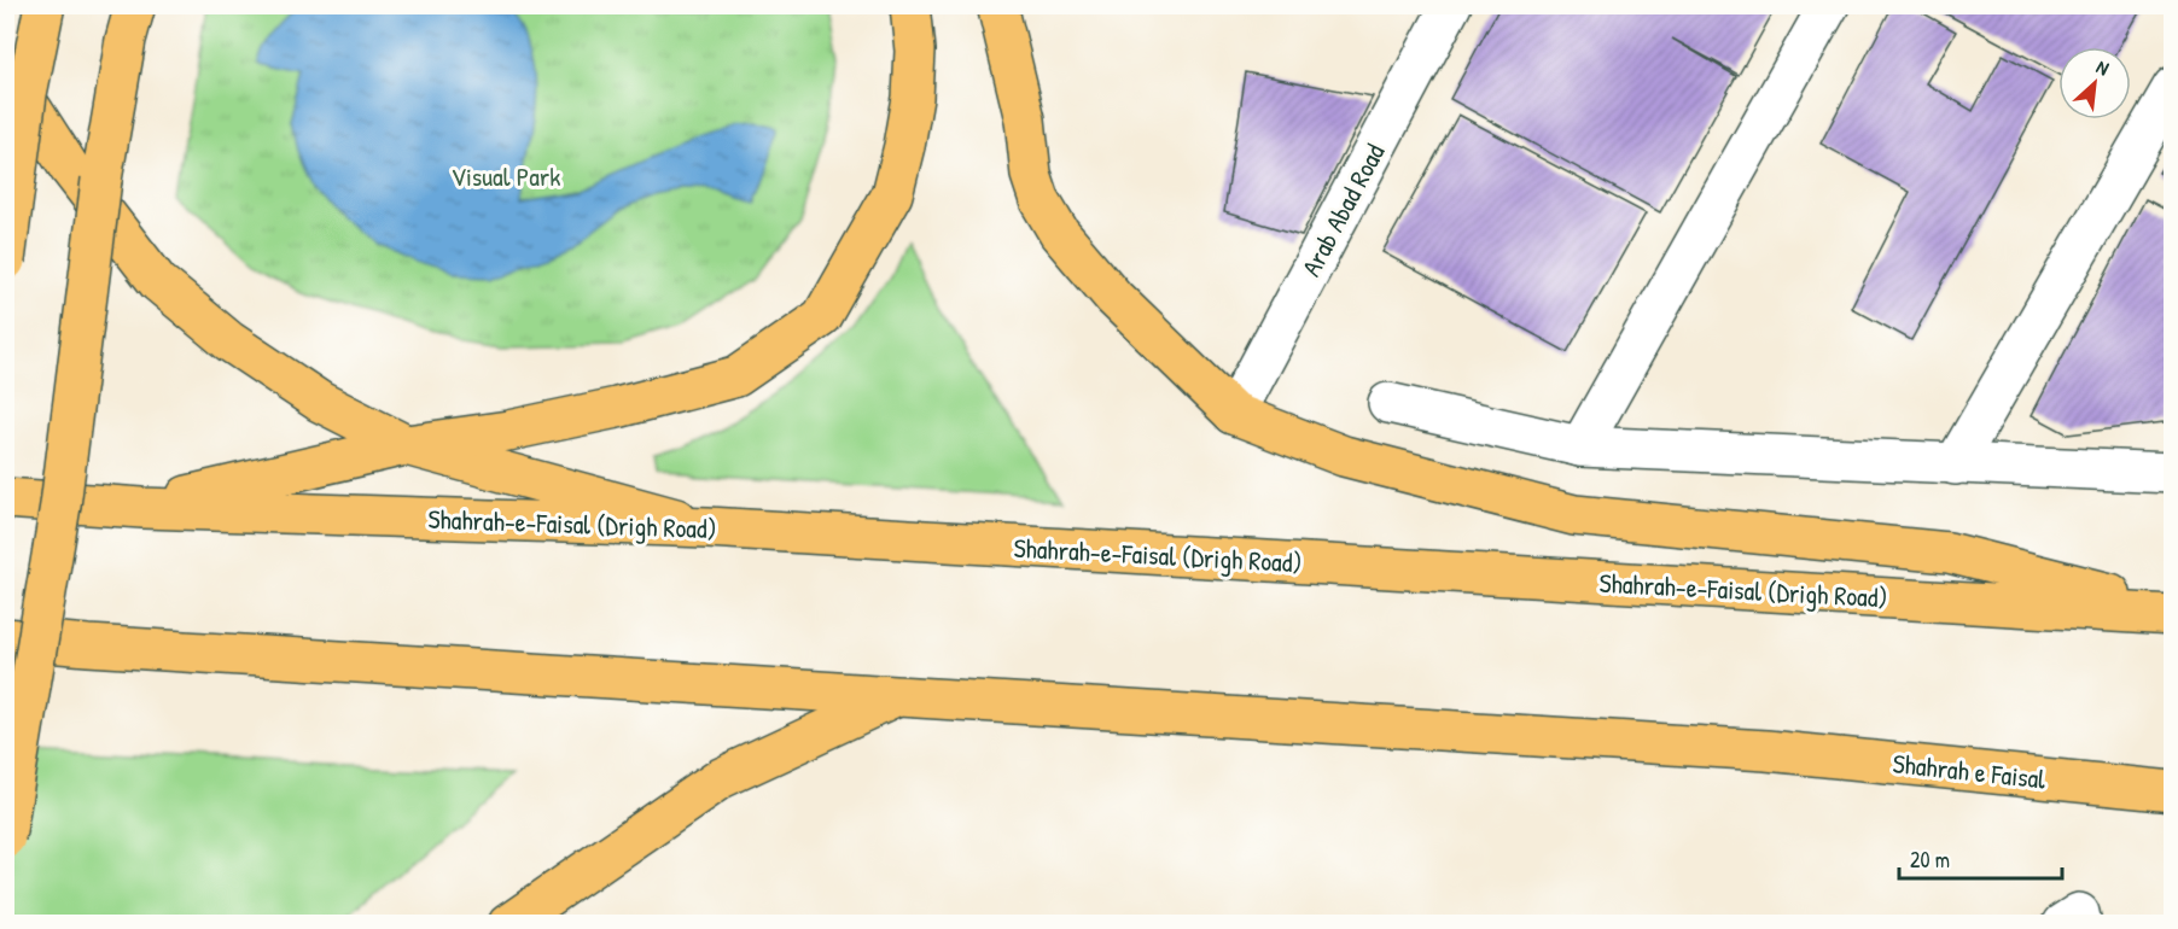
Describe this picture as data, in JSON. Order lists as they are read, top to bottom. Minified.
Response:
{"streets":{"main road":["Shahrah-e-Faisal (Drigh Road)","Shahrah e Faisal"],"street":["Arab Abad Road"]},"parks":["Visual Park"],"scale_bar":"20 m","north":"top right"}
